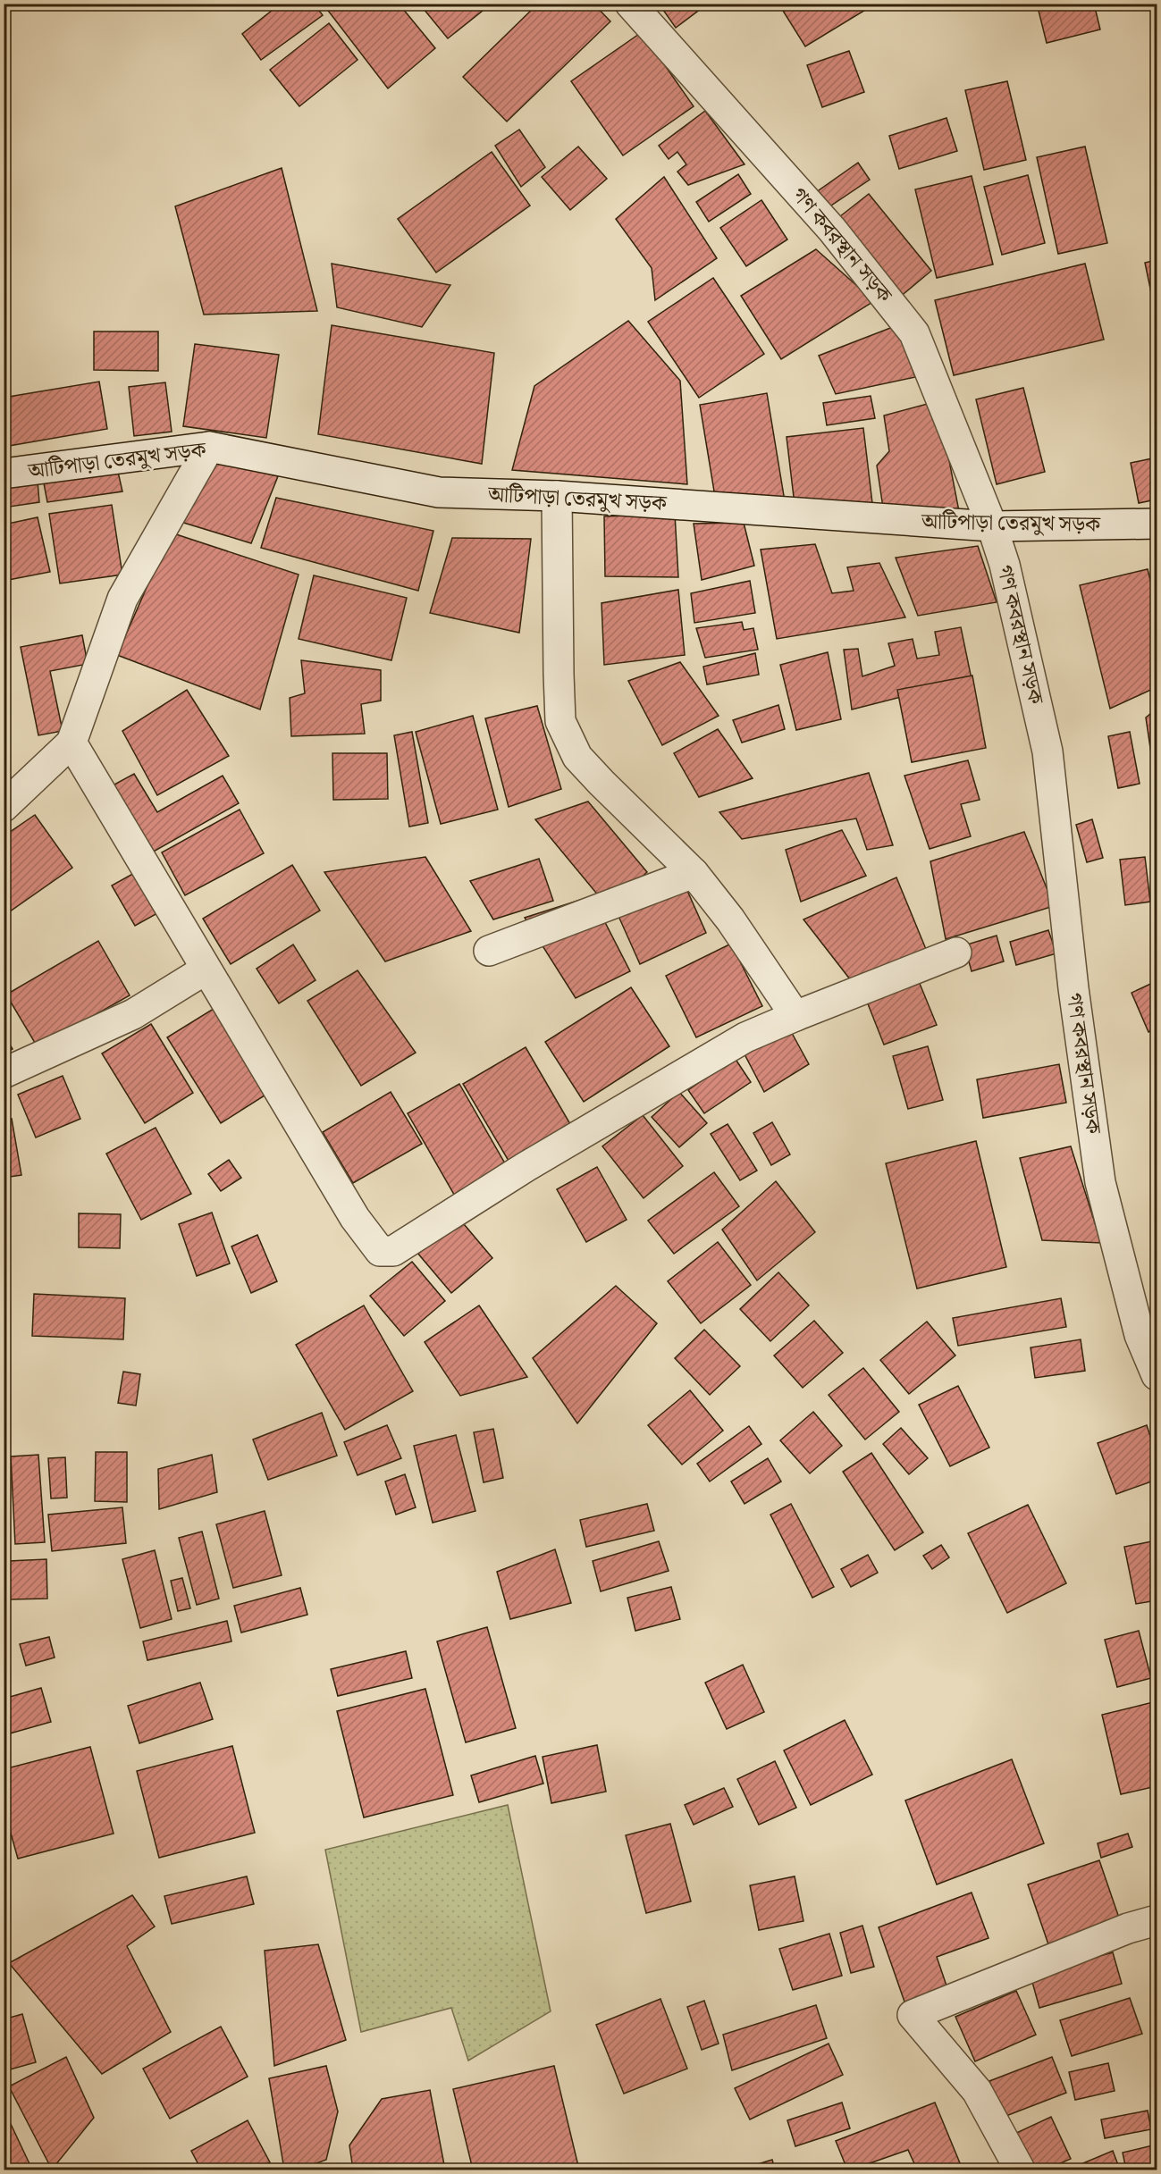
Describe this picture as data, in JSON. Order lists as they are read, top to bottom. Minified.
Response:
{"streets":{"street":["গণ কবরস্থান সড়ক","আটিপাড়া তেরমুখ সড়ক"]},"crossings":[["গণ কবরস্থান সড়ক","আটিপাড়া তেরমুখ সড়ক"]]}
